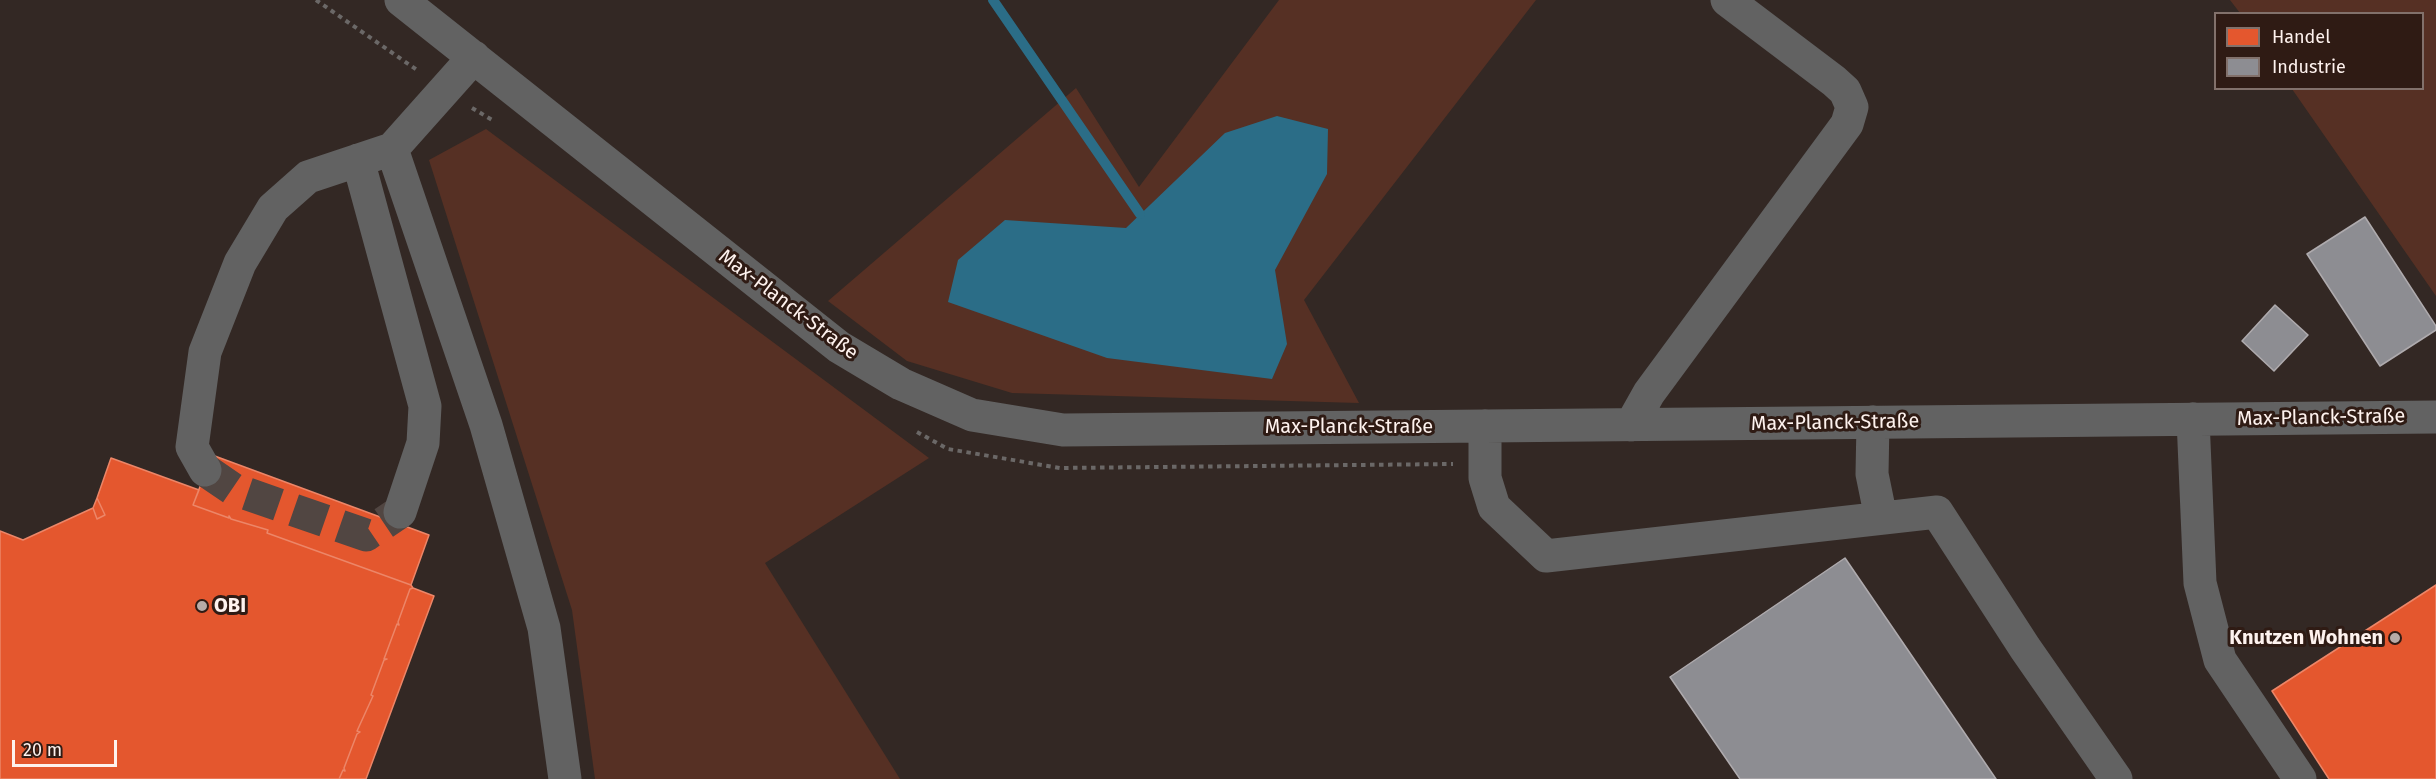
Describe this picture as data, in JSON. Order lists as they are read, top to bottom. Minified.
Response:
{"streets":{"street":["Max-Planck-Straße"]},"places":["OBI","Knutzen Wohnen"],"legend":["Handel","Industrie"],"scale_bar":"20 m"}
